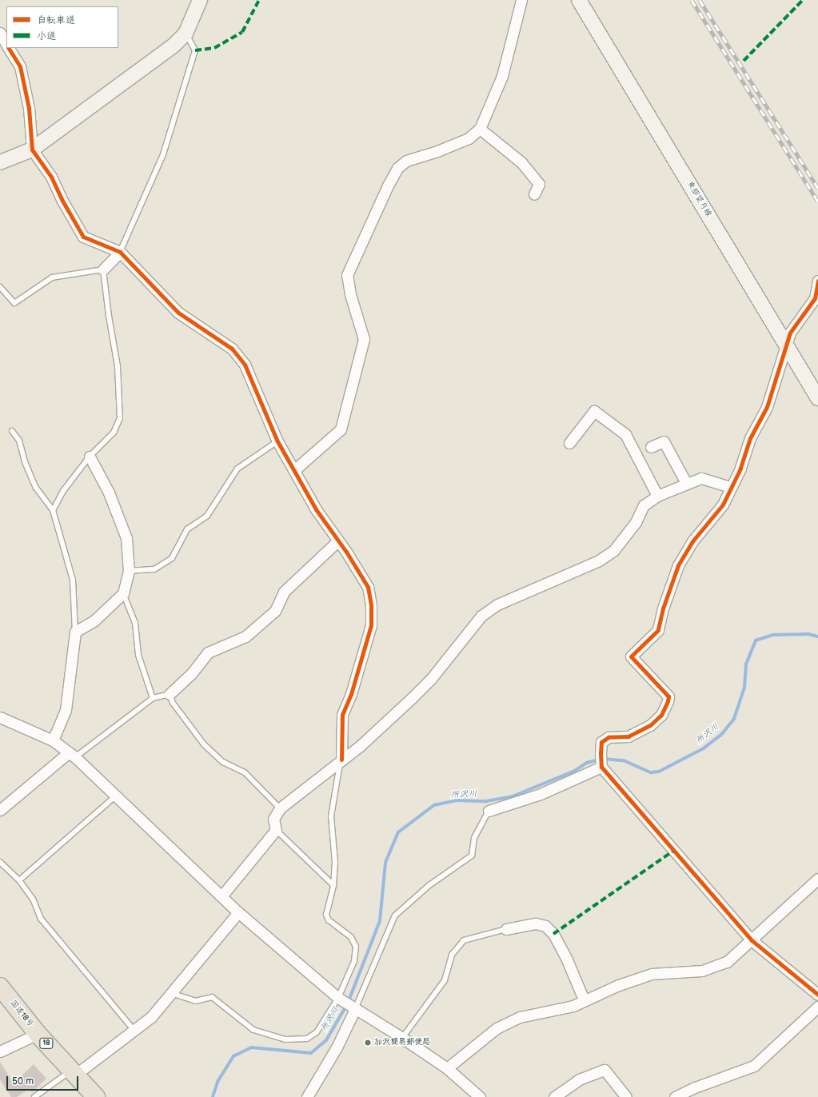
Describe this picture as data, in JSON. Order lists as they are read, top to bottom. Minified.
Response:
{"streets":{"highway":["国道18号","18"],"main road":["東部望月線"]},"water":["所沢川"],"places":["加沢簡易郵便局"],"legend":["自転車道","小道"],"scale_bar":"50 m"}
